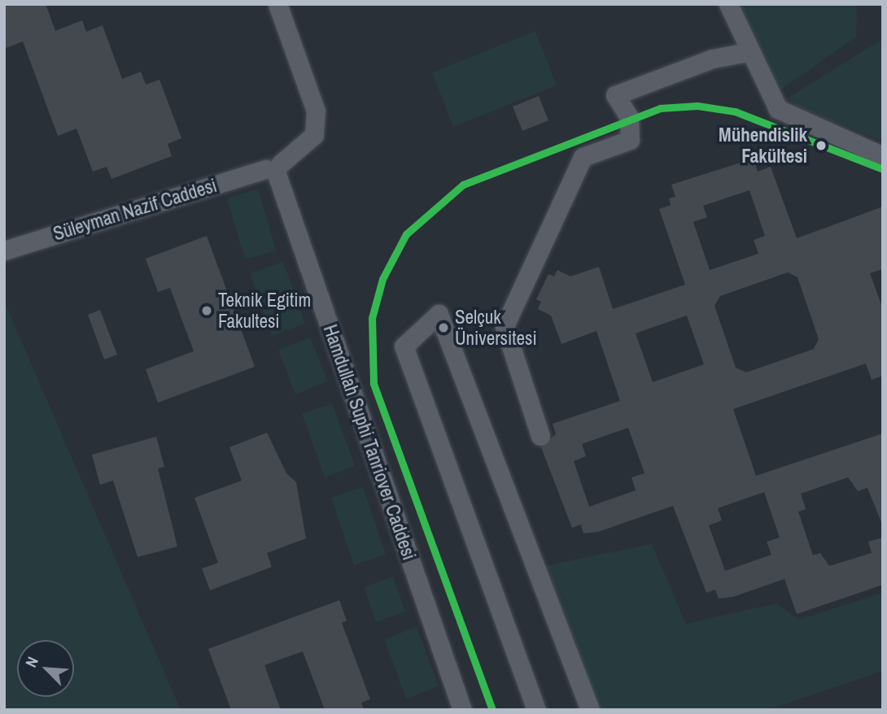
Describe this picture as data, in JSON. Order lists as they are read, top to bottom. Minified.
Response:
{"streets":{"street":["Süleyman Nazif Caddesi","Hamdullah Suphi Tanriover Caddesi"]},"crossings":[["Süleyman Nazif Caddesi","Hamdullah Suphi Tanriover Caddesi"]],"places":["Mühendislik Fakültesi","Teknik Egitim Fakultesi","Selçuk Üniversitesi"],"north":"top left"}
